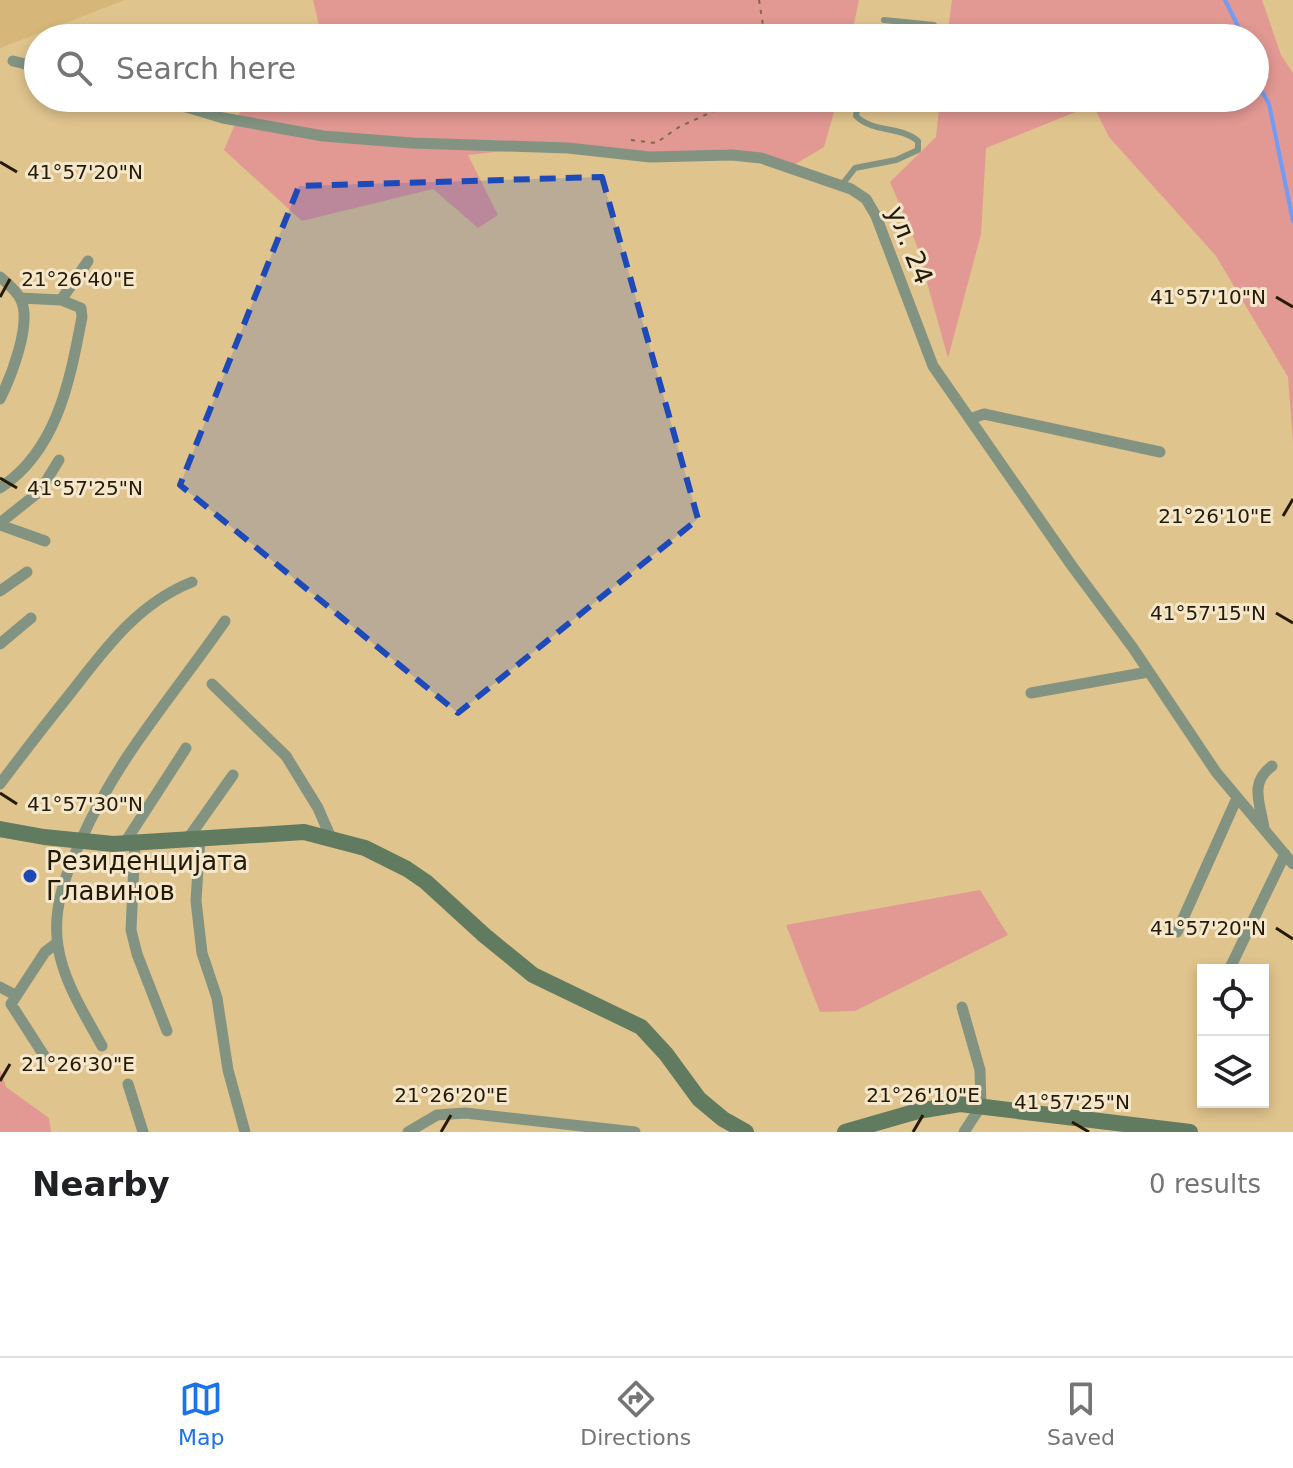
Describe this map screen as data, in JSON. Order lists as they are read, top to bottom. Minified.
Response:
{"streets":{"street":["ул. 24"]},"places":["Резиденцијата Главинов"],"page":{"search":"Search here","heading":["Nearby","0 results"],"nav":["Map","Directions","Saved"]},"coordinates":["41°57'20\"N","21°26'40\"E","41°57'10\"N","41°57'25\"N","21°26'10\"E","41°57'15\"N","41°57'30\"N","21°26'30\"E","21°26'20\"E"]}
